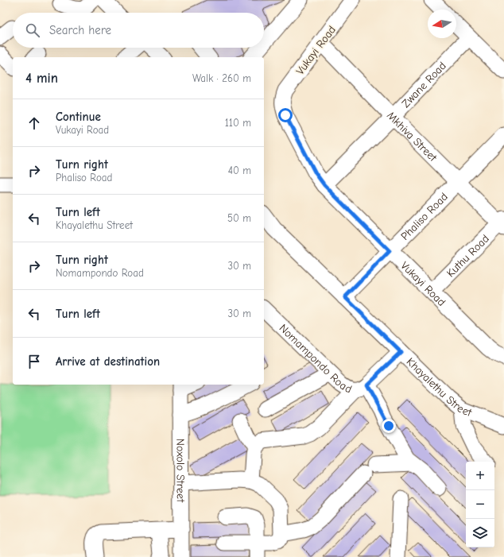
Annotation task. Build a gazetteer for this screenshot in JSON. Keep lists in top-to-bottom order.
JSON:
{
  "streets": {
    "street": [
      "Vukayi Road",
      "Zwane Road",
      "Mkhiva Street",
      "Phaliso Road",
      "Kuthu Road",
      "Nomampondo Road",
      "Khayalethu Street",
      "Noxolo Street"
    ]
  },
  "crossings": [
    ["Vukayi Road", "Zwane Road"],
    ["Vukayi Road", "Mkhiva Street"],
    ["Vukayi Road", "Phaliso Road"],
    ["Vukayi Road", "Kuthu Road"],
    ["Zwane Road", "Mkhiva Street"],
    ["Mkhiva Street", "Phaliso Road"],
    ["Mkhiva Street", "Kuthu Road"],
    ["Phaliso Road", "Khayalethu Street"],
    ["Nomampondo Road", "Khayalethu Street"]
  ],
  "north": "left",
  "page": {
    "search": "Search here",
    "heading": ["4 min", "Walk · 260 m"],
    "list": [
      ["Continue", "Vukayi Road", "110 m"],
      ["Turn right", "Phaliso Road", "40 m"],
      ["Turn left", "Khayalethu Street", "50 m"],
      ["Turn right", "Nomampondo Road", "30 m"],
      ["Turn left", "30 m"],
      "Arrive at destination"
    ],
    "map_buttons": ["+", "−"]
  }
}
